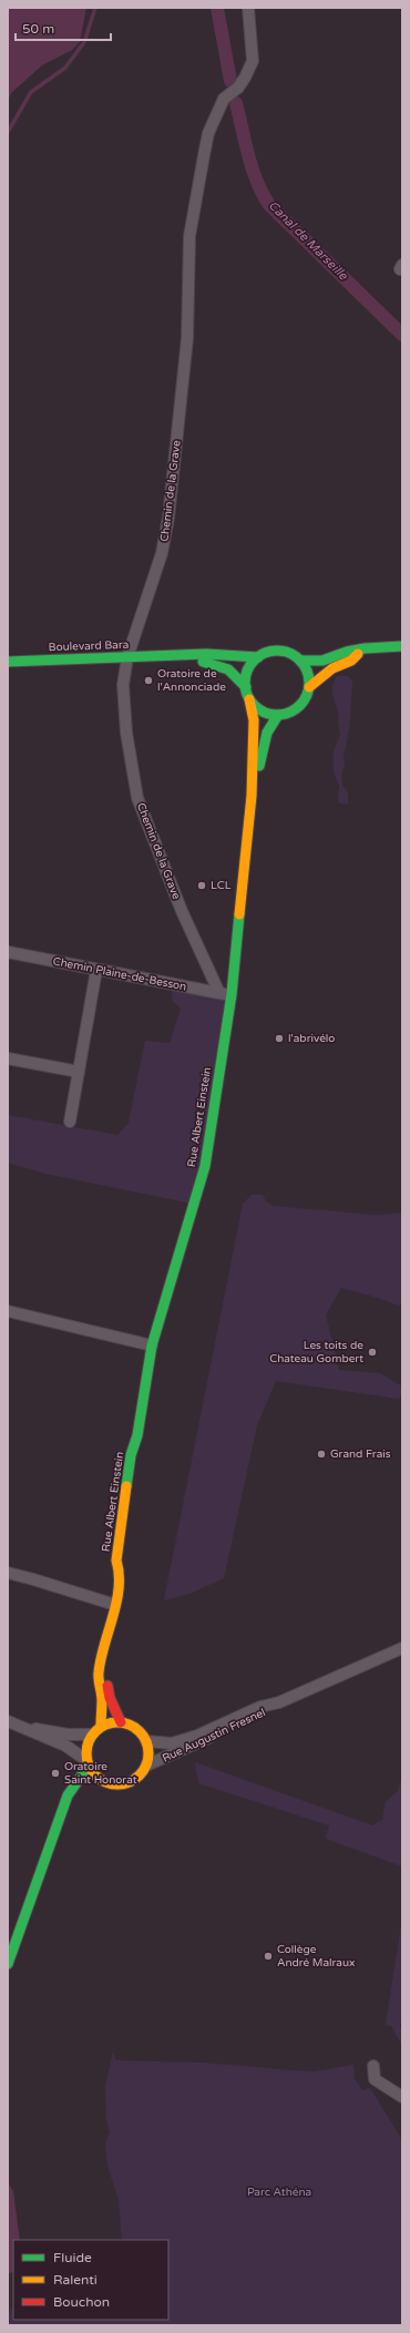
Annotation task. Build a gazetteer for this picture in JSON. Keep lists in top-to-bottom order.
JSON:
{
  "streets": {
    "street": [
      "Chemin de la Grave",
      "Boulevard Bara",
      "Chemin Plaine-de-Besson",
      "Rue Albert Einstein",
      "Rue Augustin Fresnel"
    ]
  },
  "crossings": [
    ["Chemin de la Grave", "Boulevard Bara"],
    ["Chemin de la Grave", "Chemin Plaine-de-Besson"],
    ["Boulevard Bara", "Rue Albert Einstein"],
    ["Chemin Plaine-de-Besson", "Rue Albert Einstein"],
    ["Rue Albert Einstein", "Rue Augustin Fresnel"]
  ],
  "water": ["Canal de Marseille"],
  "parks": ["Parc Athéna"],
  "places": [
    "Oratoire de l'Annonciade",
    "LCL",
    "l'abrivélo",
    "Les toits de Chateau Gombert",
    "Grand Frais",
    "Oratoire Saint Honorat",
    "Collège André Malraux"
  ],
  "legend": ["Fluide", "Ralenti", "Bouchon"],
  "scale_bar": "50 m"
}
